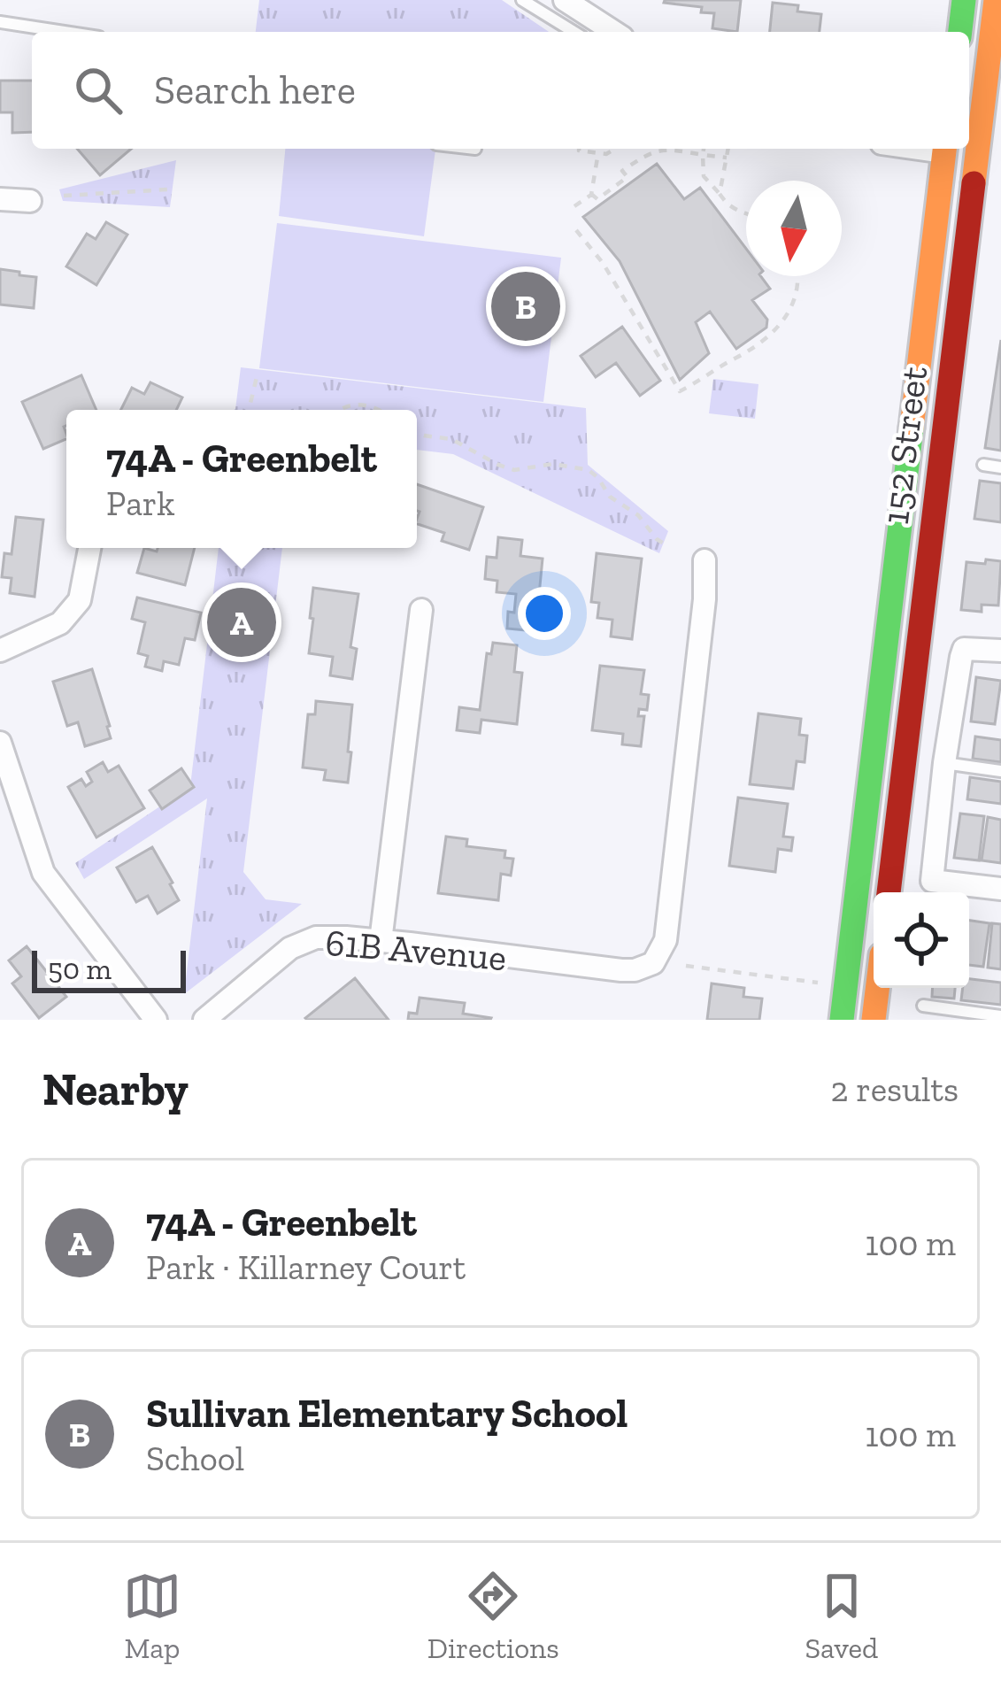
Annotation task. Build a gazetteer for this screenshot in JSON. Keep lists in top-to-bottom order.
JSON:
{
  "streets": {
    "main road": ["152 Street"],
    "street": ["61B Avenue"]
  },
  "scale_bar": "50 m",
  "north": "bottom",
  "page": {
    "search": "Search here",
    "pins": ["B", "A"],
    "popup": ["74A - Greenbelt", "Park"],
    "scale": "50 m",
    "heading": ["Nearby", "2 results"],
    "list": [
      {
        "mark": "A",
        "name": "74A - Greenbelt",
        "note": "Park · Killarney Court",
        "value": "100 m"
      },
      {
        "mark": "B",
        "name": "Sullivan Elementary School",
        "note": "School",
        "value": "100 m"
      }
    ],
    "nav": ["Map", "Directions", "Saved"]
  }
}
